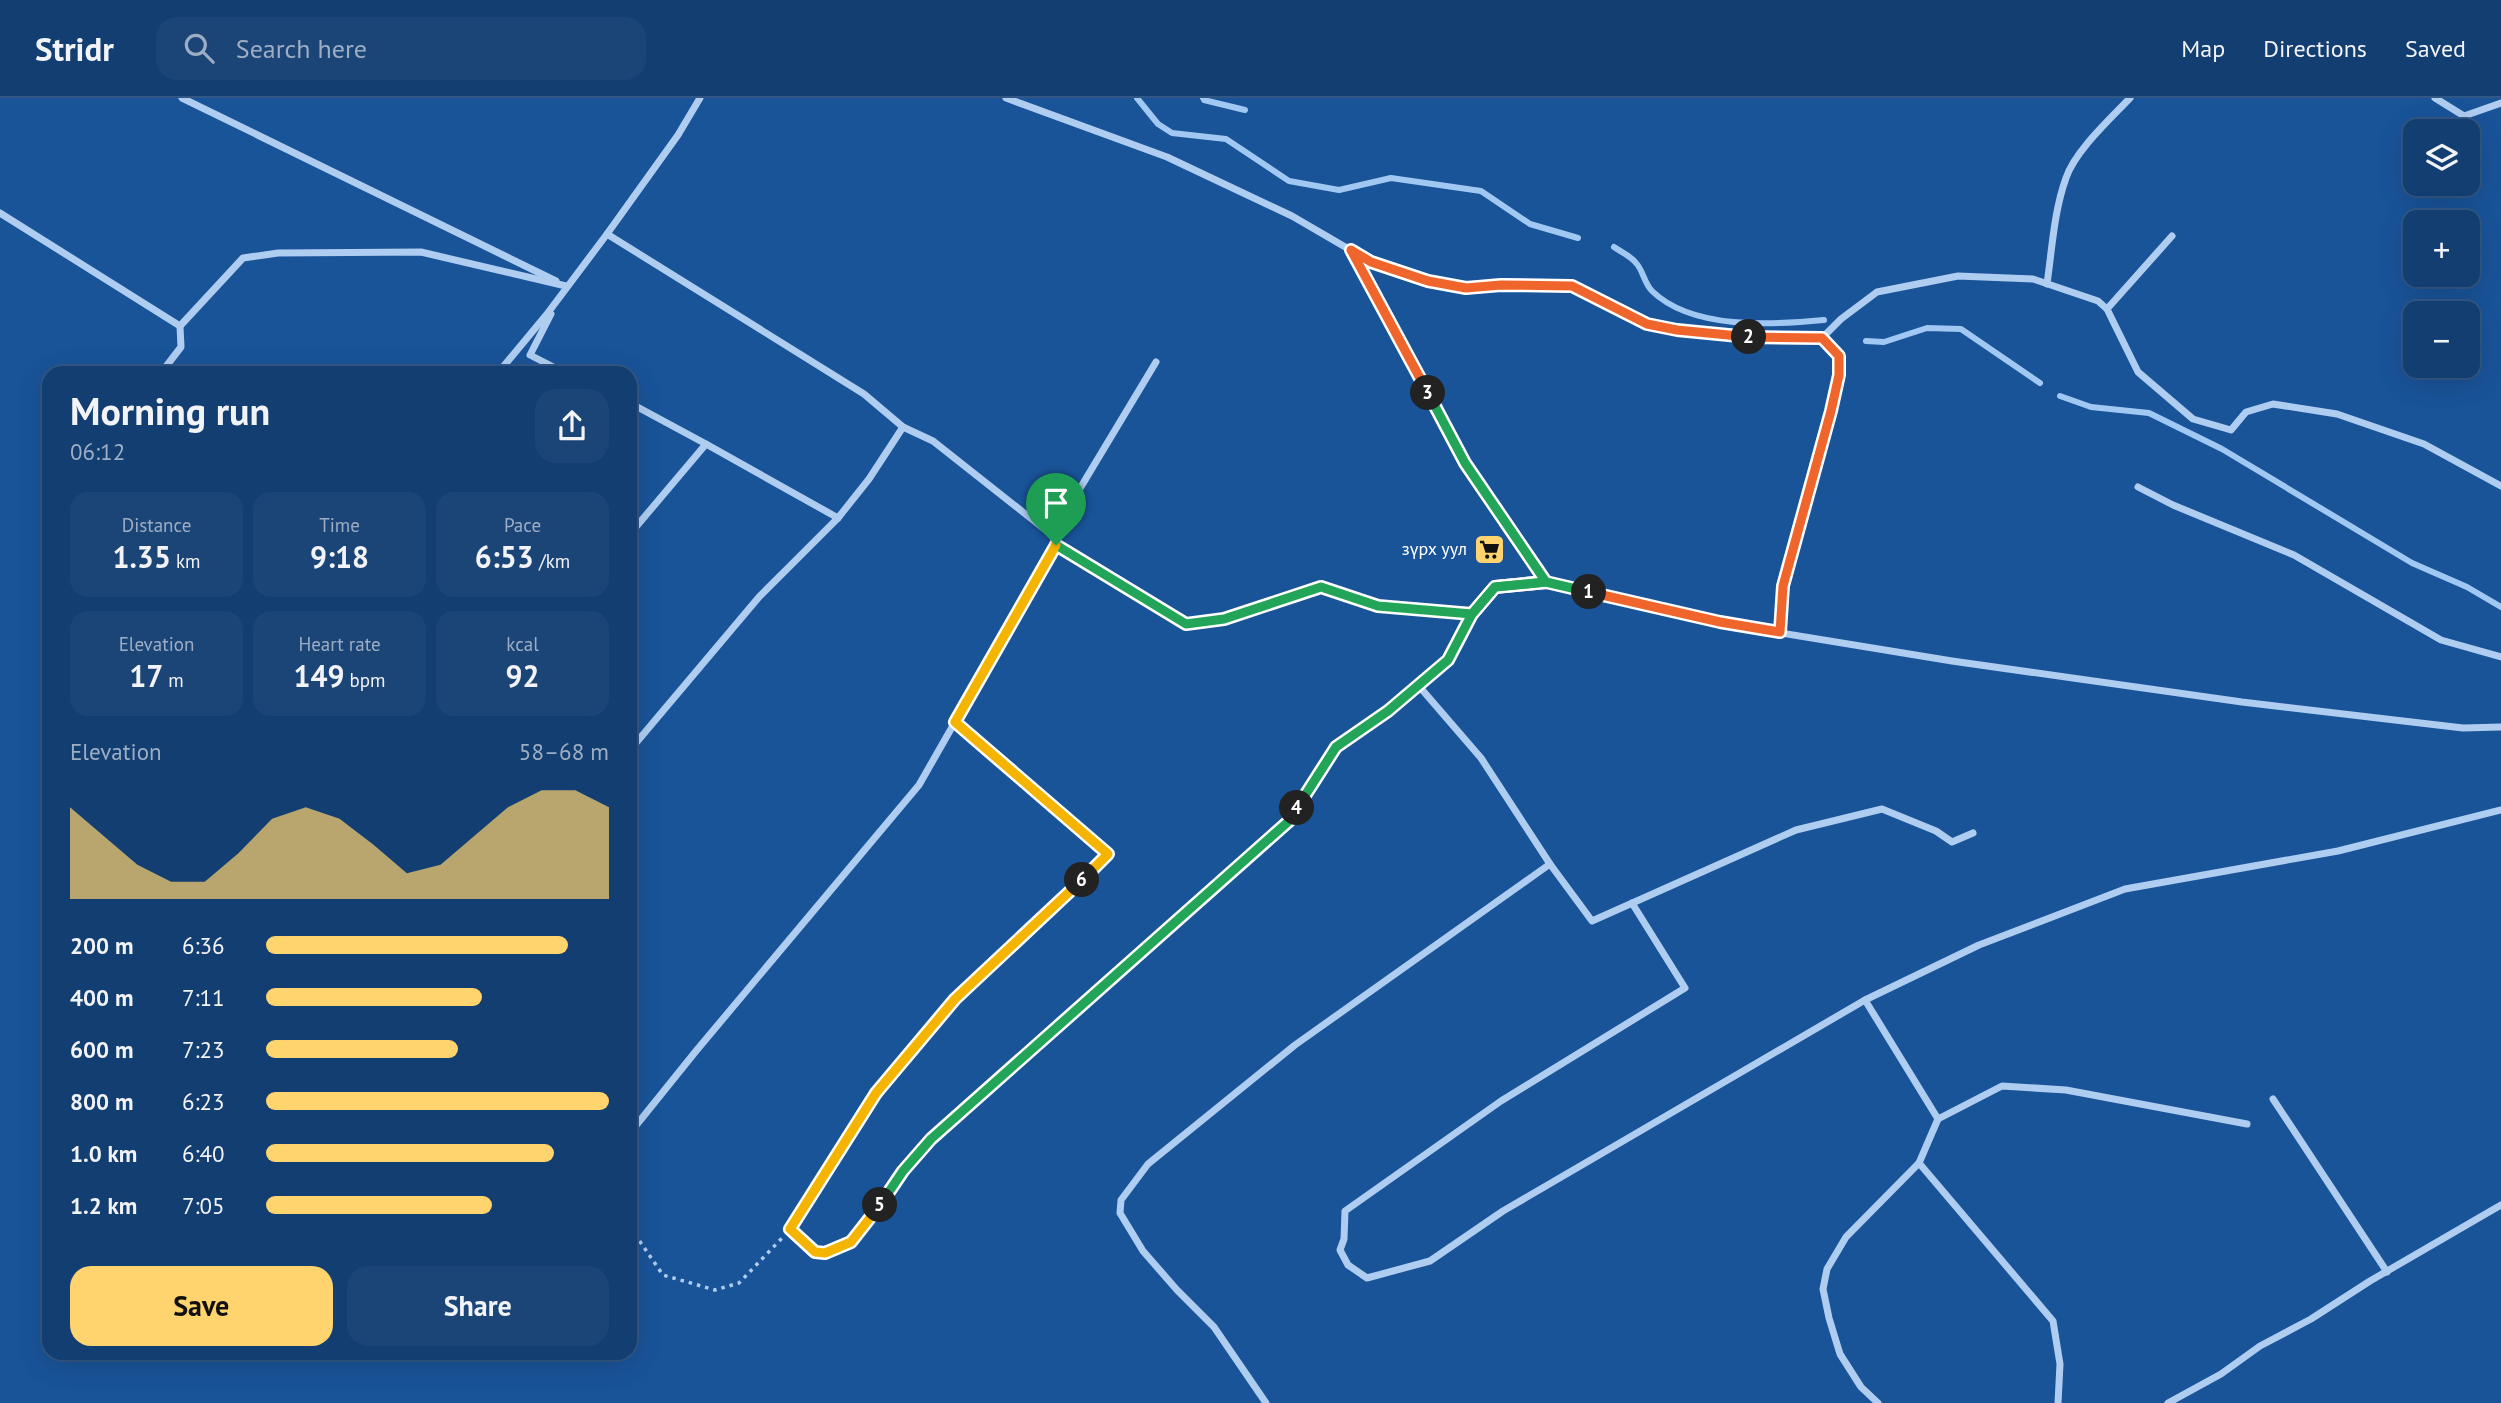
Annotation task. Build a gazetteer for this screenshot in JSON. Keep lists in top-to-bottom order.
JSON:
{
  "places": {
    "supermarket": ["зүрх уул"]
  },
  "page": {
    "header": "Stridr",
    "search": "Search here",
    "nav": ["Map", "Directions", "Saved"],
    "map_buttons": ["+", "−"],
    "pins": [
      "2",
      "3",
      "1",
      "4",
      "6",
      "5"
    ],
    "heading": ["Morning run", "06:12"],
    "stats": [
      ["Distance", "1.35 km"],
      ["Time", "9:18"],
      ["Pace", "6:53 /km"],
      ["Elevation", "17 m"],
      ["Heart rate", "149 bpm"],
      ["kcal", "92"]
    ],
    "chart": ["Elevation", "58–68 m"],
    "list": [
      {
        "name": "200 m",
        "note": "6:36"
      },
      {
        "name": "400 m",
        "note": "7:11"
      },
      {
        "name": "600 m",
        "note": "7:23"
      },
      {
        "name": "800 m",
        "note": "6:23"
      },
      {
        "name": "1.0 km",
        "note": "6:40"
      },
      {
        "name": "1.2 km",
        "note": "7:05"
      }
    ],
    "buttons": ["Save", "Share"]
  }
}
